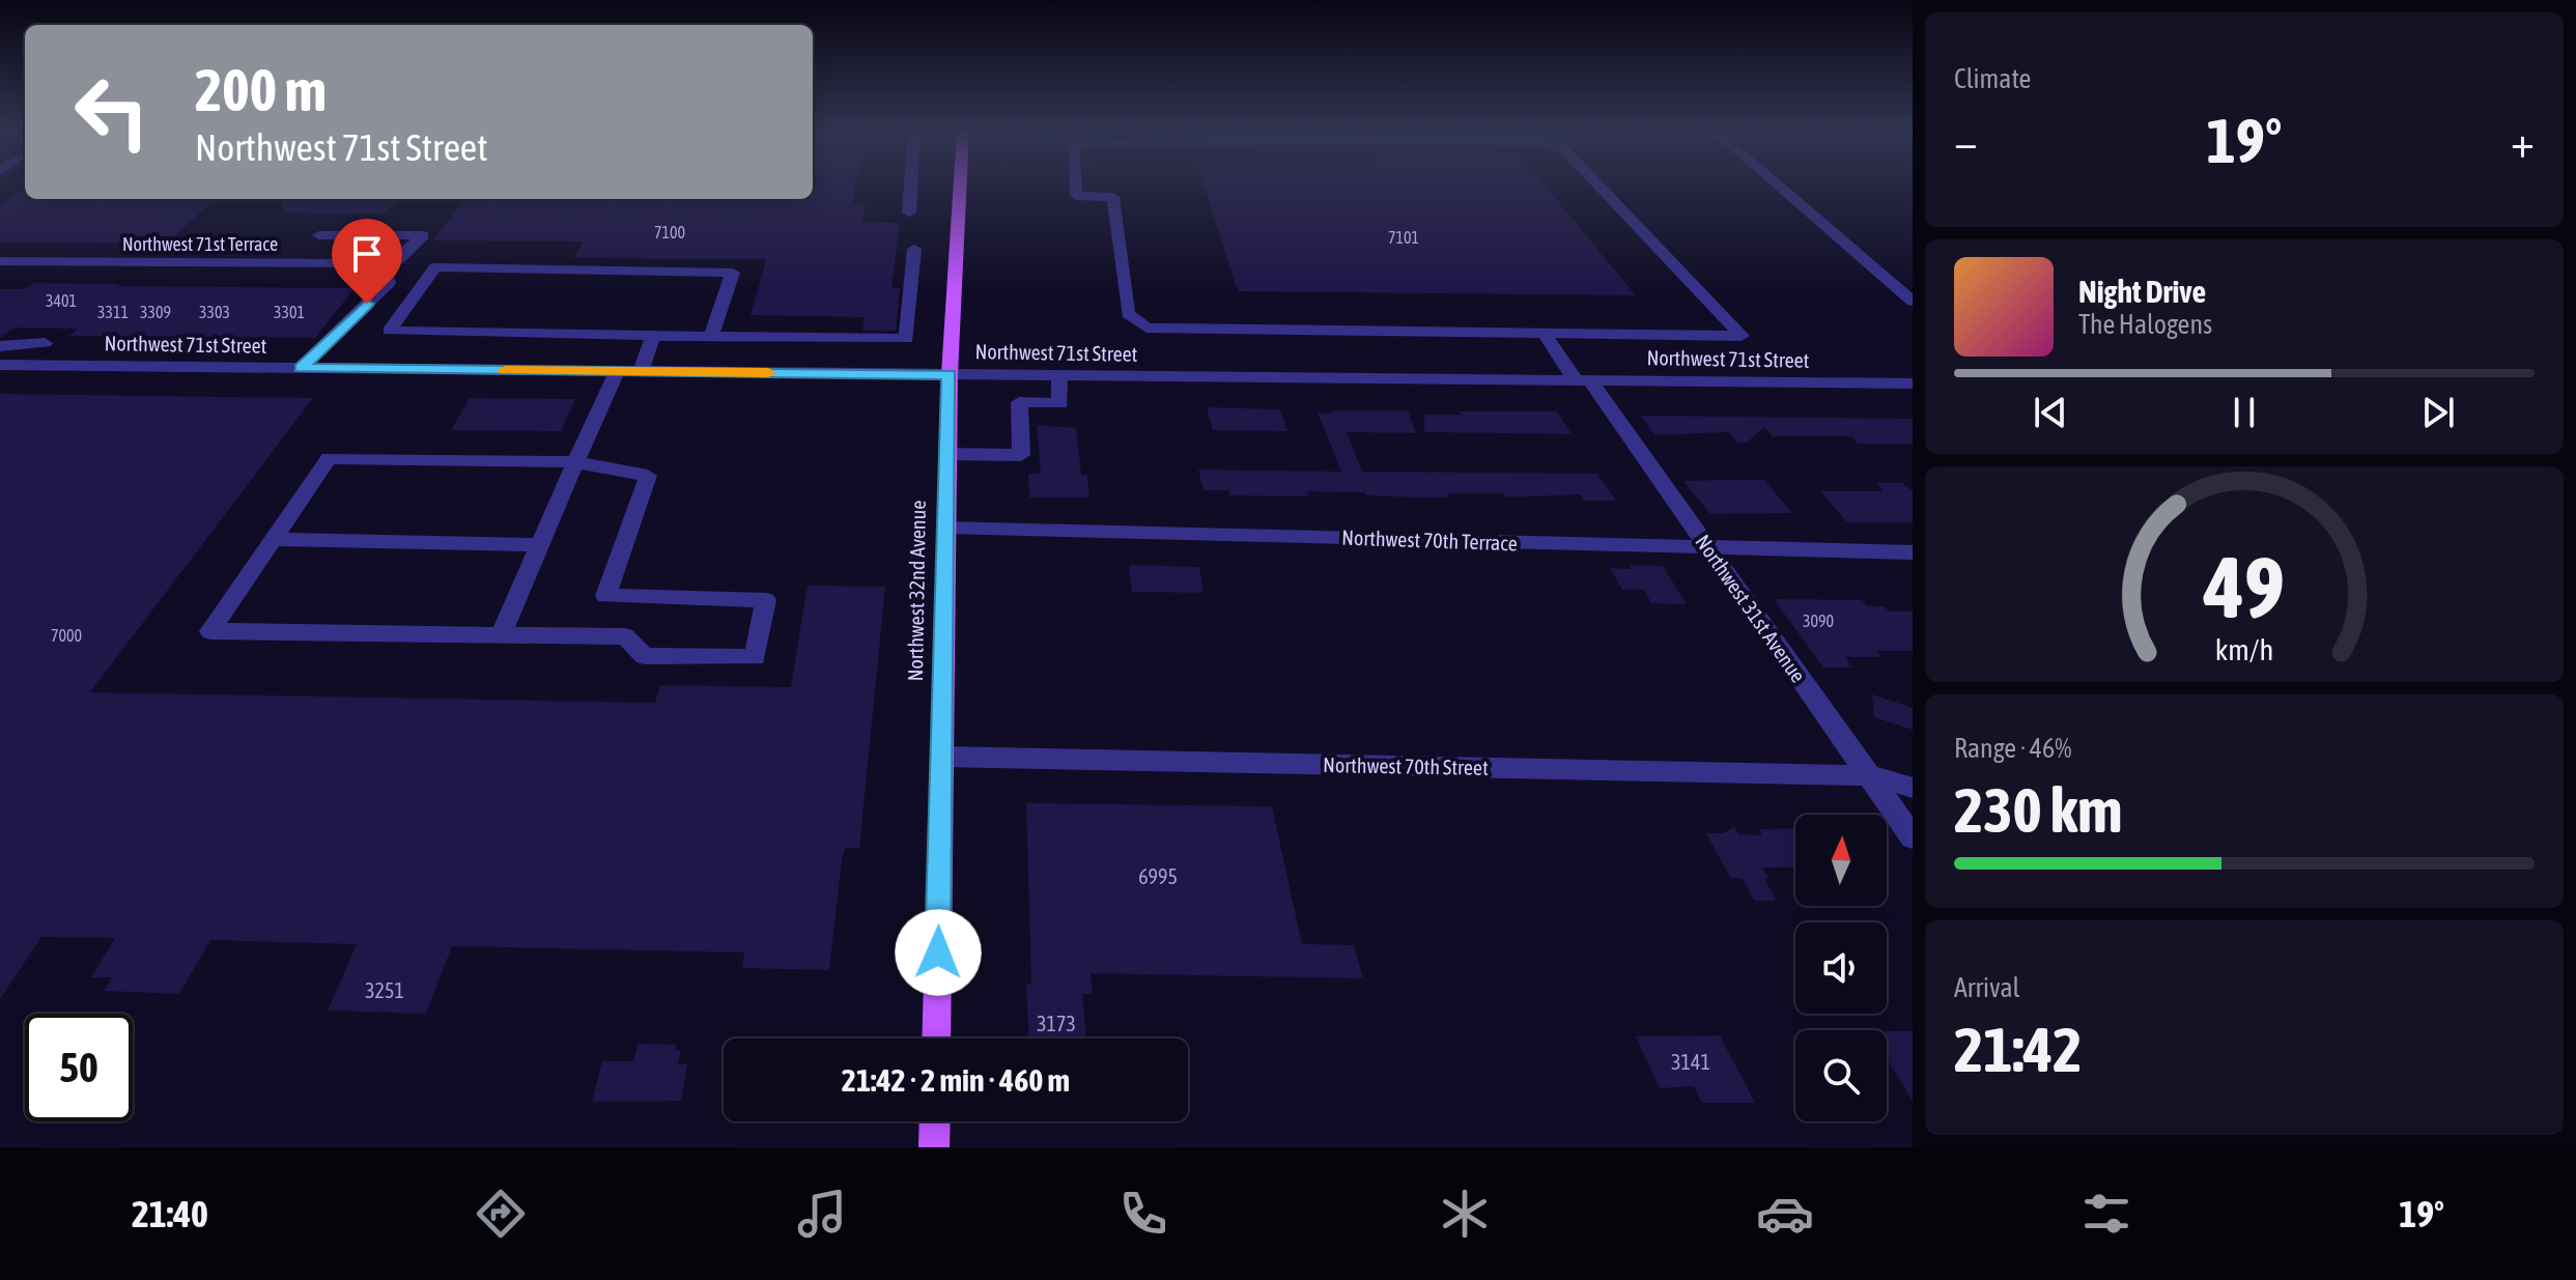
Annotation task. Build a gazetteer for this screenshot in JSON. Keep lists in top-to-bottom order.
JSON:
{
  "streets": {
    "main road": ["Northwest 32nd Avenue"],
    "street": [
      "Northwest 71st Terrace",
      "Northwest 71st Street",
      "Northwest 70th Terrace",
      "Northwest 31st Avenue",
      "Northwest 70th Street"
    ]
  },
  "crossings": [
    ["Northwest 71st Street", "Northwest 32nd Avenue"],
    ["Northwest 71st Street", "Northwest 31st Avenue"],
    ["Northwest 70th Terrace", "Northwest 32nd Avenue"],
    ["Northwest 70th Terrace", "Northwest 31st Avenue"],
    ["Northwest 32nd Avenue", "Northwest 70th Street"],
    ["Northwest 31st Avenue", "Northwest 70th Street"]
  ],
  "house_numbers": [
    "7100",
    "7101",
    "3401",
    "3311",
    "3309",
    "3303",
    "3301",
    "3090",
    "7000",
    "6995",
    "3251",
    "3173",
    "3141"
  ],
  "north": "top",
  "page": {
    "tile": [
      "Climate",
      ["Range · 46%", "230 km"],
      ["Arrival", "21:42"]
    ],
    "turn": ["200 m", "Northwest 71st Street"],
    "heat": ["−", "19°", "+"],
    "song": ["Night Drive", "The Halogens"],
    "limit": "50",
    "trip": "21:42 · 2 min · 460 m",
    "tabs": ["21:40", "19°"],
    "gauge": ["49", "km/h"]
  }
}
